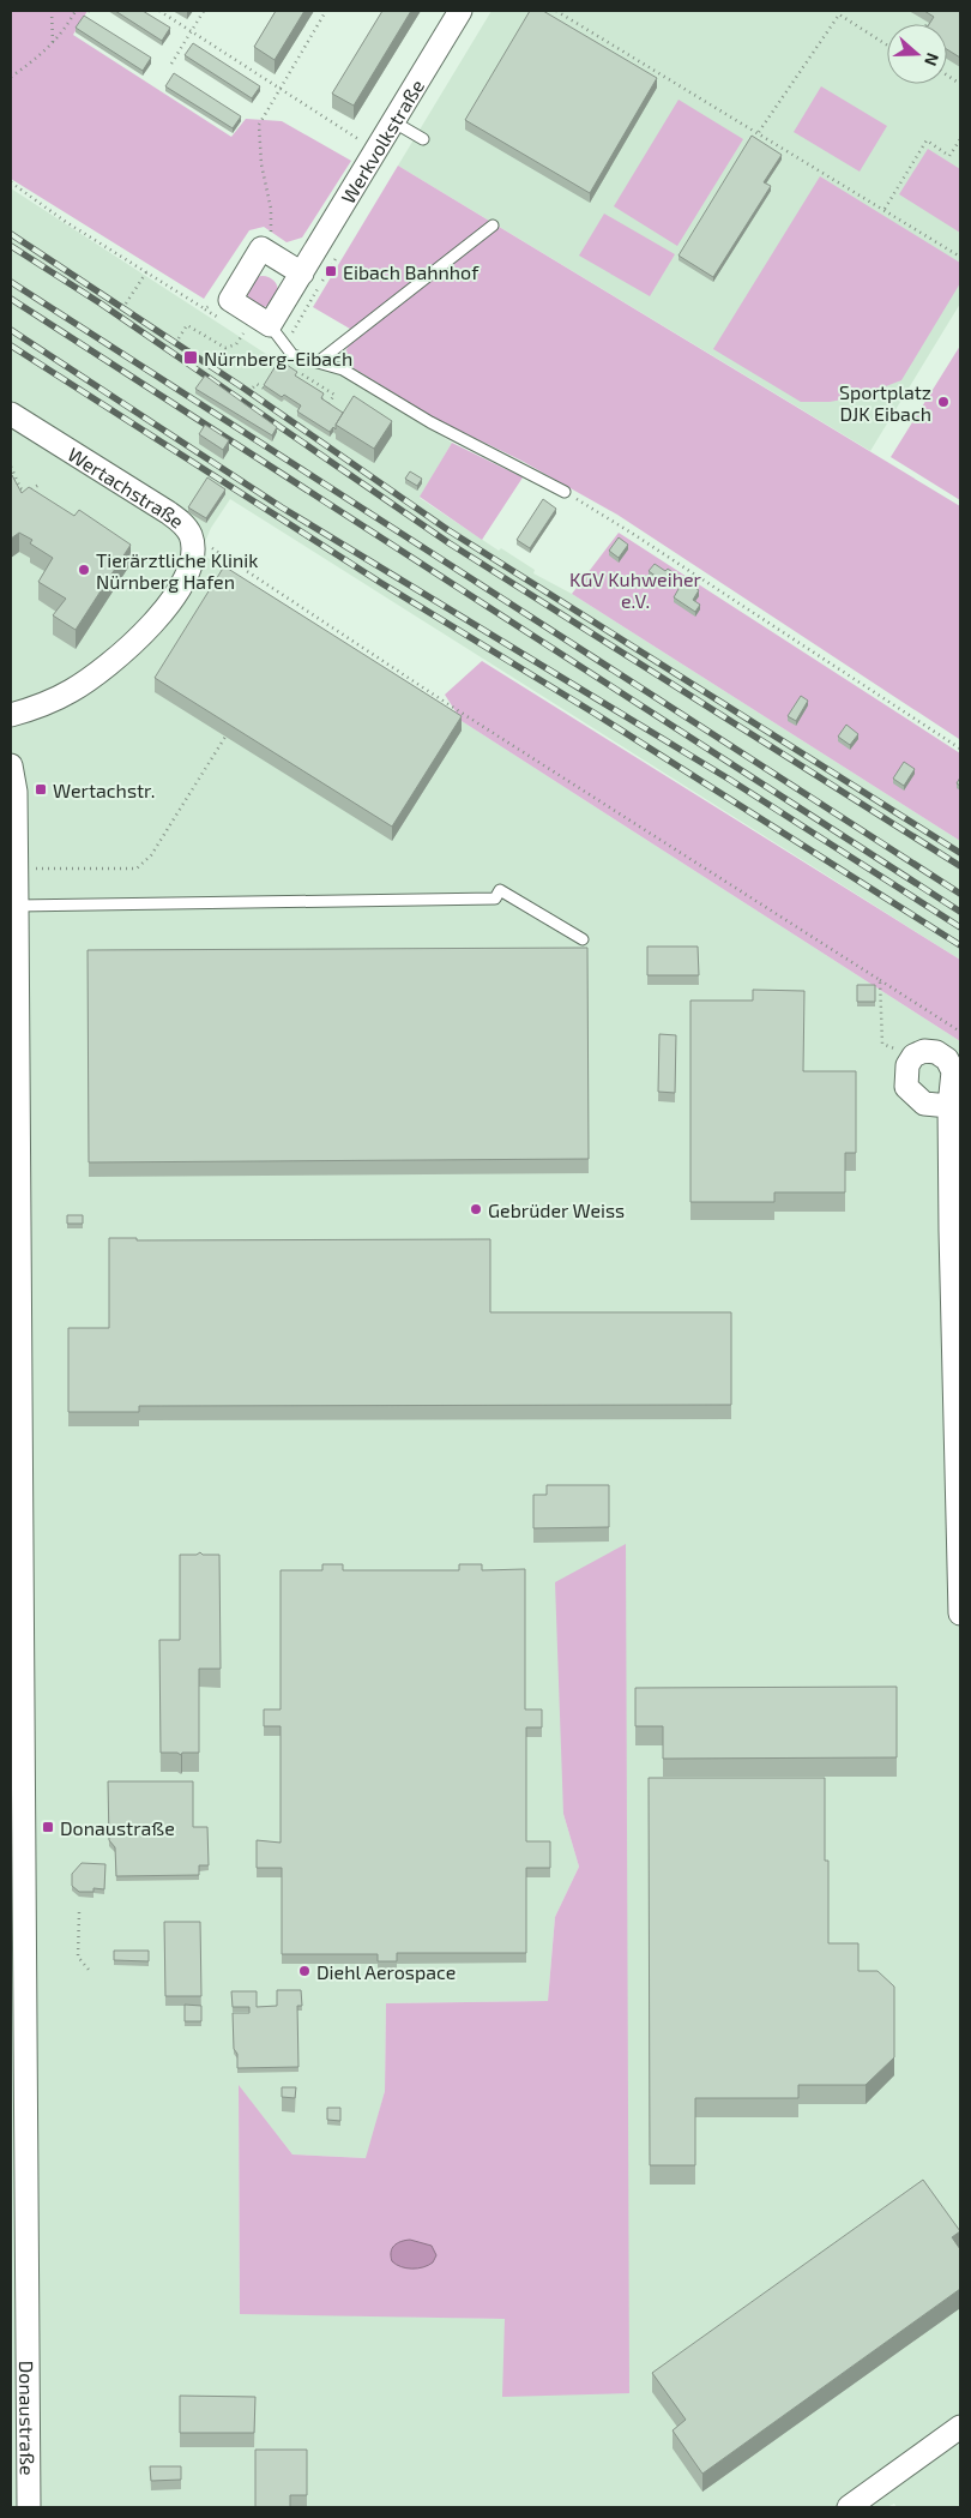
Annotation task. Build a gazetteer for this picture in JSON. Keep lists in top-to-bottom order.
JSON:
{
  "streets": {
    "street": ["Werkvolkstraße", "Wertachstraße", "Donaustraße"]
  },
  "parks": ["KGV Kuhweiher e.V."],
  "places": {
    "transit": [
      "Eibach Bahnhof",
      "Nürnberg-Eibach",
      "Wertachstr.",
      "Donaustraße"
    ],
    "other": [
      "Sportplatz DJK Eibach",
      "Tierärztliche Klinik Nürnberg Hafen",
      "Gebrüder Weiss",
      "Diehl Aerospace"
    ]
  },
  "north": "right"
}
